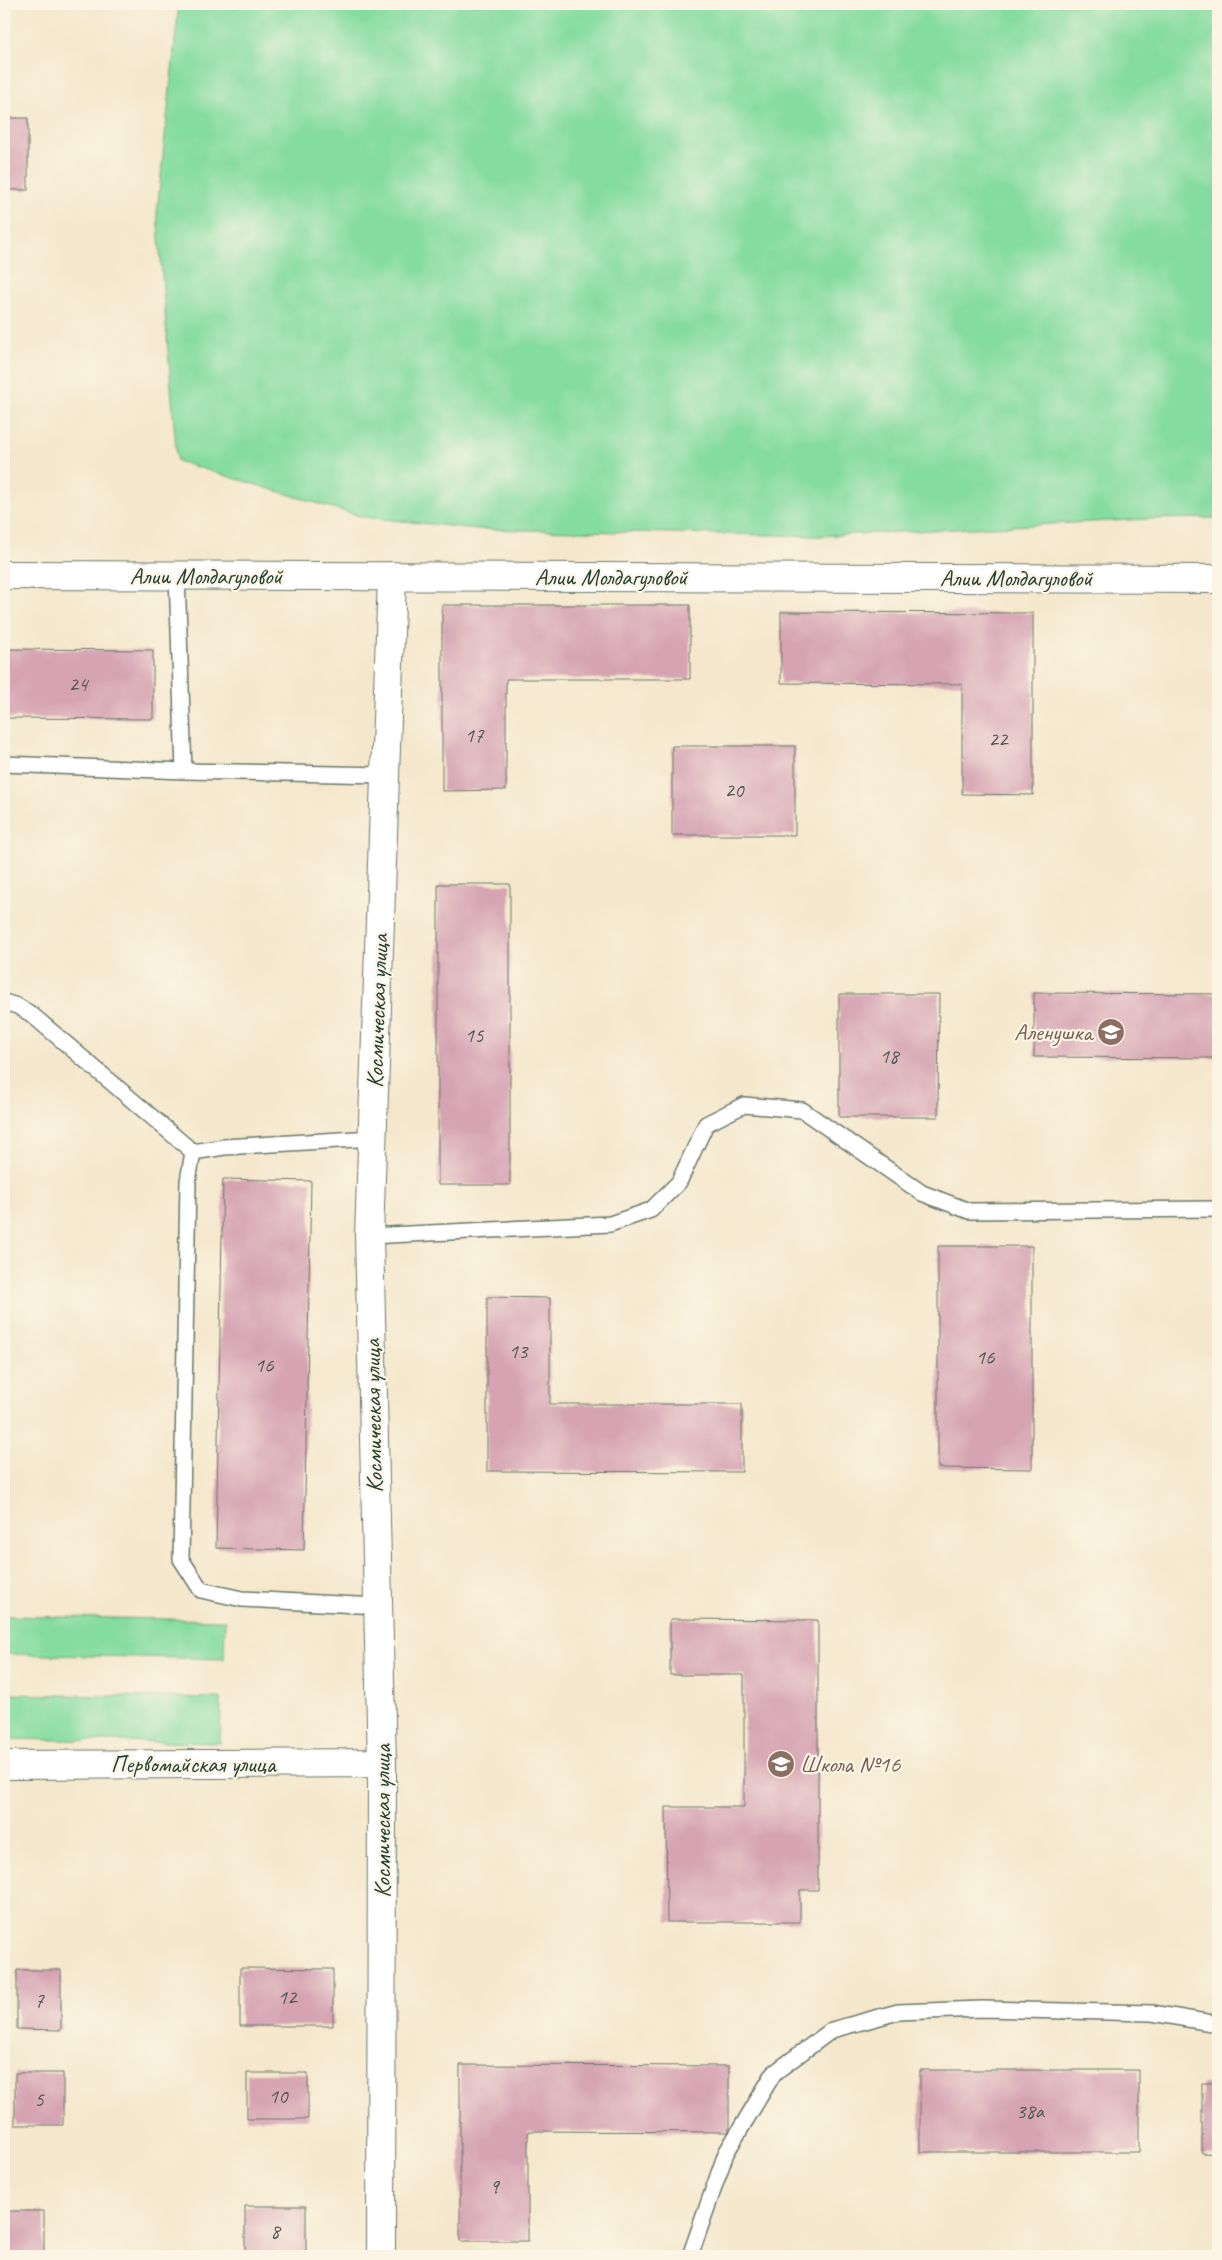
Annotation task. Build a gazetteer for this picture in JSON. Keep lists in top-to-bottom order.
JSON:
{
  "streets": {
    "street": ["Алии Молдагуловой", "Космическая улица", "Первомайская улица"]
  },
  "crossings": [
    ["Алии Молдагуловой", "Космическая улица"],
    ["Космическая улица", "Первомайская улица"]
  ],
  "places": {
    "school or university": ["Аленушка", "Школа №16"]
  },
  "house_numbers": [
    "24",
    "17",
    "22",
    "20",
    "15",
    "18",
    "13",
    "16",
    "16",
    "12",
    "7",
    "10",
    "5",
    "38а",
    "9",
    "8"
  ]
}
